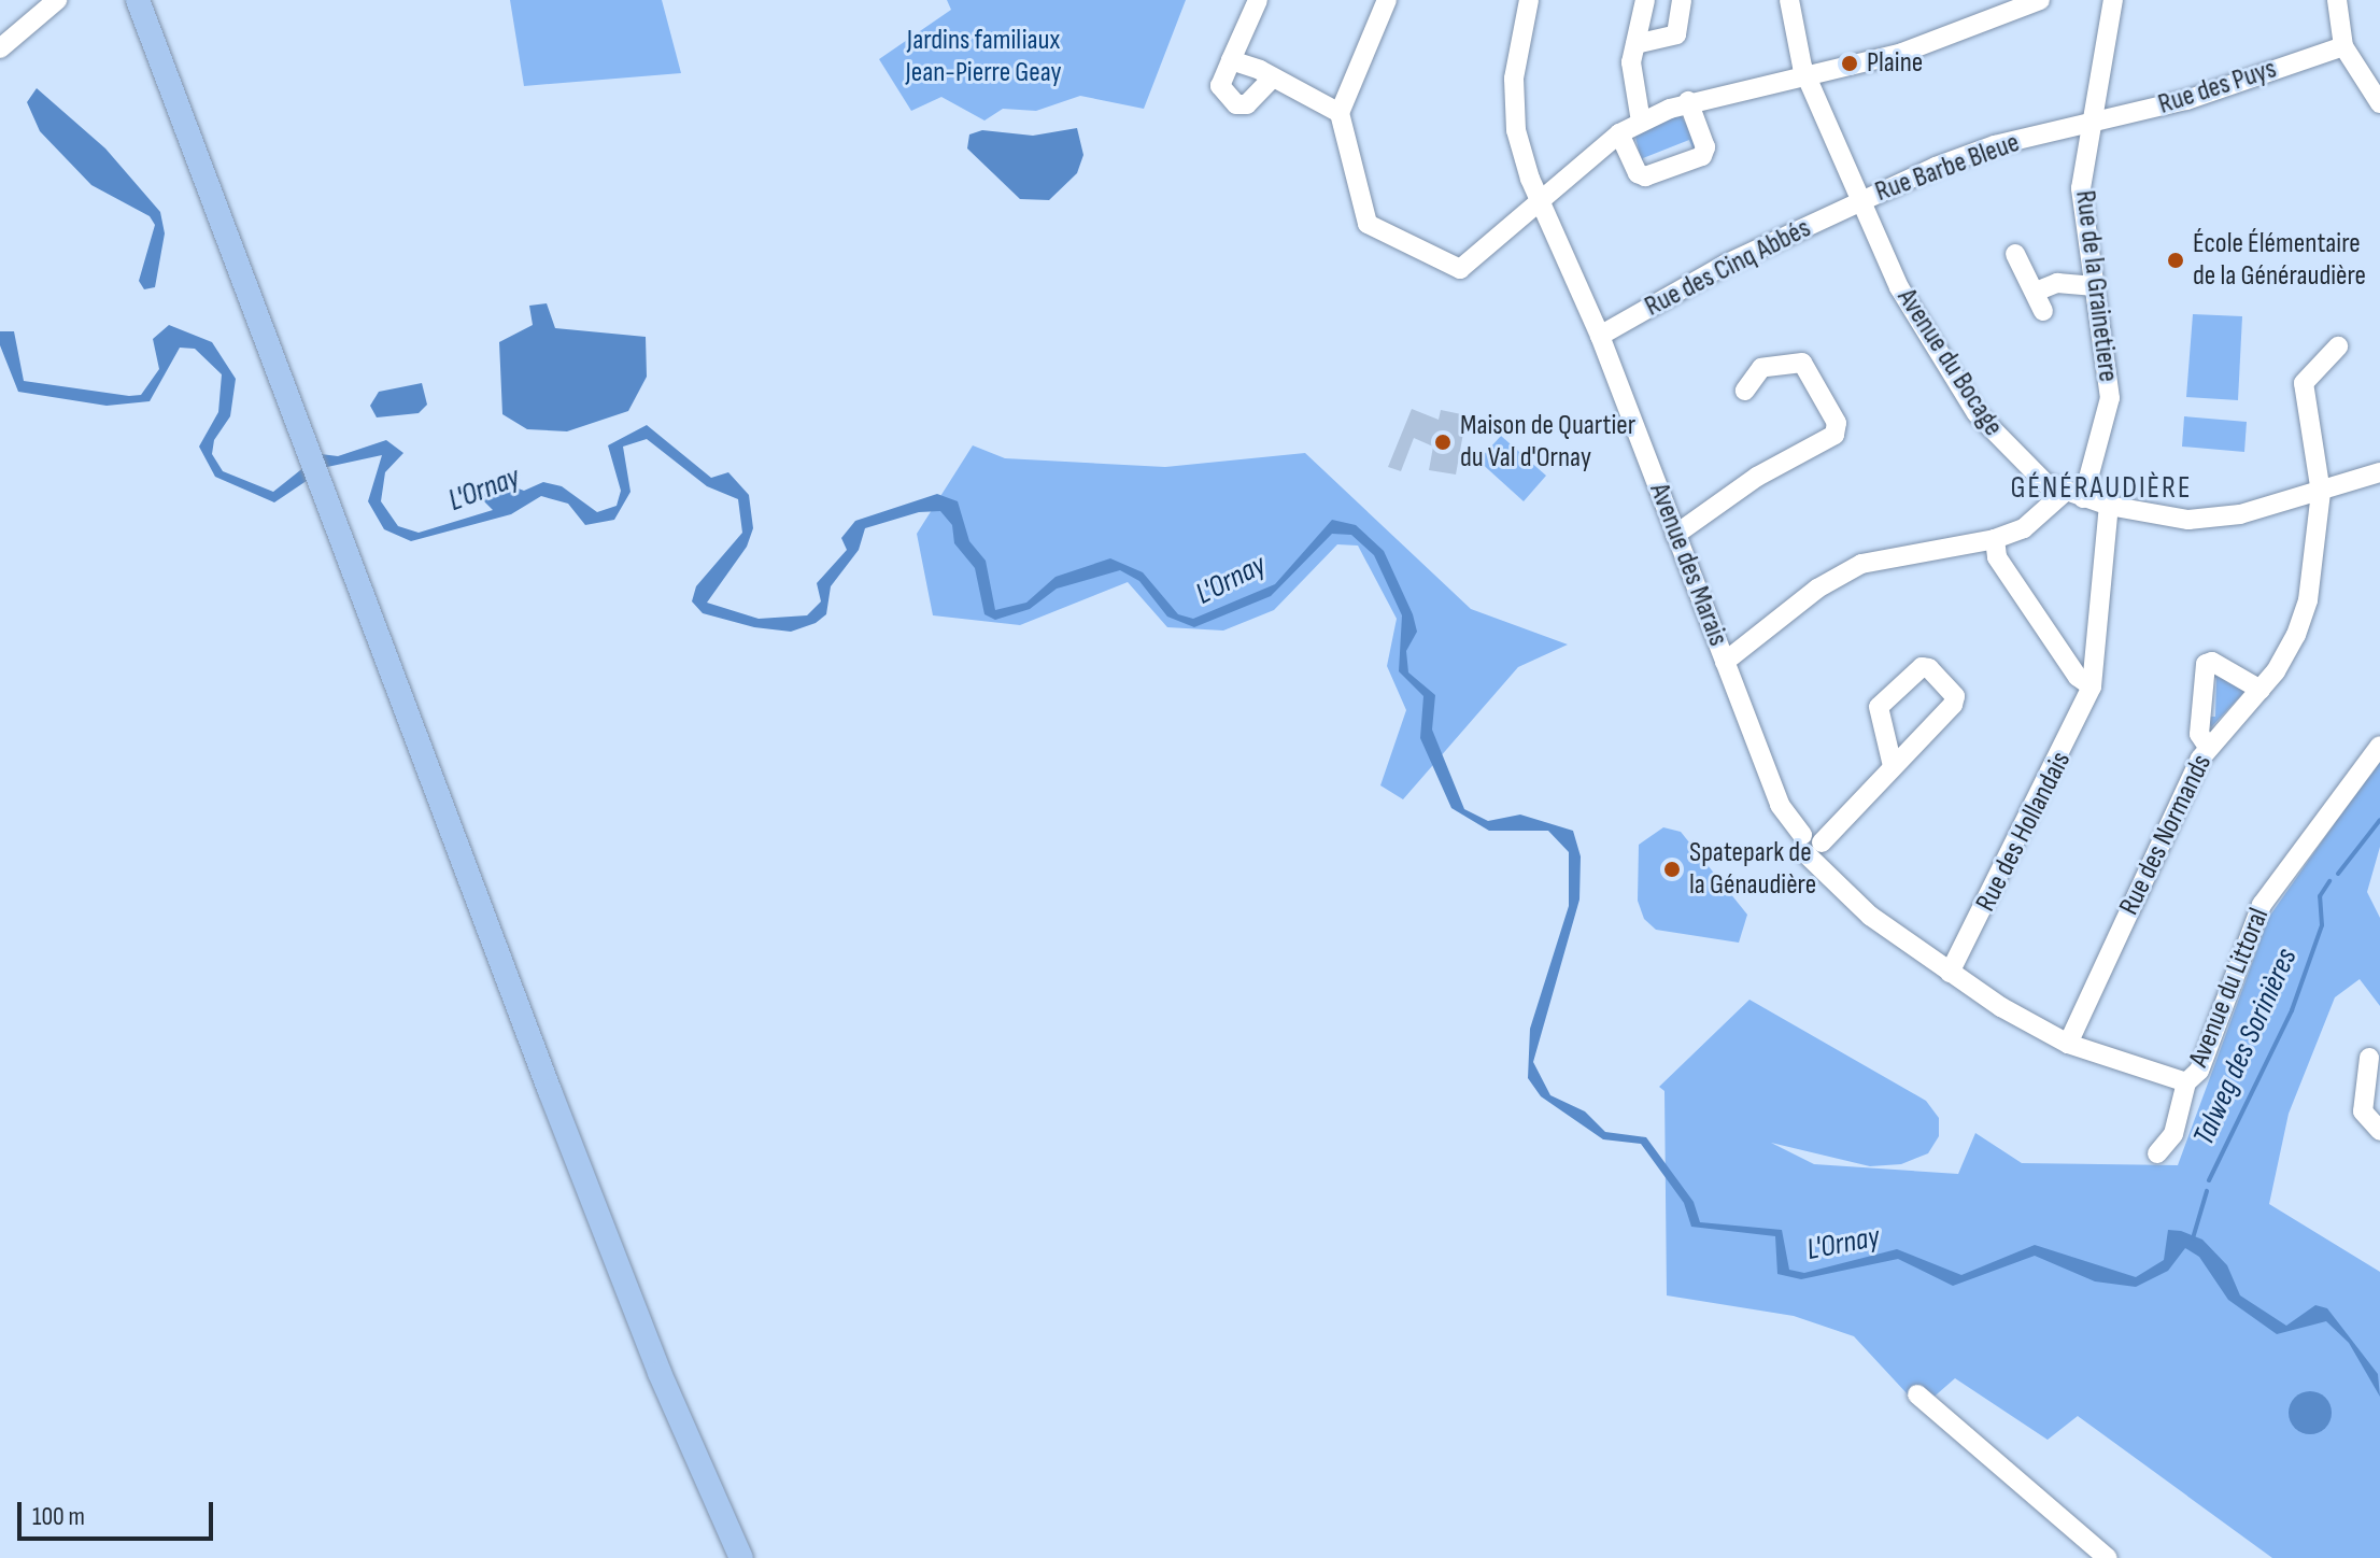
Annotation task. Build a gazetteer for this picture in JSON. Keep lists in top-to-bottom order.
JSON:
{
  "streets": {
    "street": [
      "Rue des Puys",
      "Rue Barbe Bleue",
      "Rue des Cinq Abbés",
      "Rue de la Grainetiere",
      "Avenue du Bocage",
      "Avenue des Marais",
      "Rue des Hollandais",
      "Rue des Normands",
      "Avenue du Littoral"
    ]
  },
  "crossings": [
    ["Rue des Puys", "Rue Barbe Bleue"],
    ["Rue des Puys", "Rue de la Grainetiere"],
    ["Rue Barbe Bleue", "Rue des Cinq Abbés"],
    ["Rue Barbe Bleue", "Rue de la Grainetiere"],
    ["Rue Barbe Bleue", "Avenue du Bocage"],
    ["Rue des Cinq Abbés", "Avenue du Bocage"],
    ["Rue des Cinq Abbés", "Avenue des Marais"],
    ["Rue de la Grainetiere", "Avenue du Bocage"],
    ["Avenue du Bocage", "Rue des Normands"],
    ["Avenue des Marais", "Rue des Hollandais"],
    ["Avenue des Marais", "Rue des Normands"],
    ["Avenue des Marais", "Avenue du Littoral"]
  ],
  "districts": ["GÉNÉRAUDIÈRE"],
  "water": ["L'Ornay", "Talweg des Sorinières"],
  "parks": ["Jardins familiaux Jean-Pierre Geay"],
  "places": [
    "Plaine",
    "École Élémentaire de la Généraudière",
    "Maison de Quartier du Val d'Ornay",
    "Spatepark de la Génaudière"
  ],
  "scale_bar": "100 m"
}
